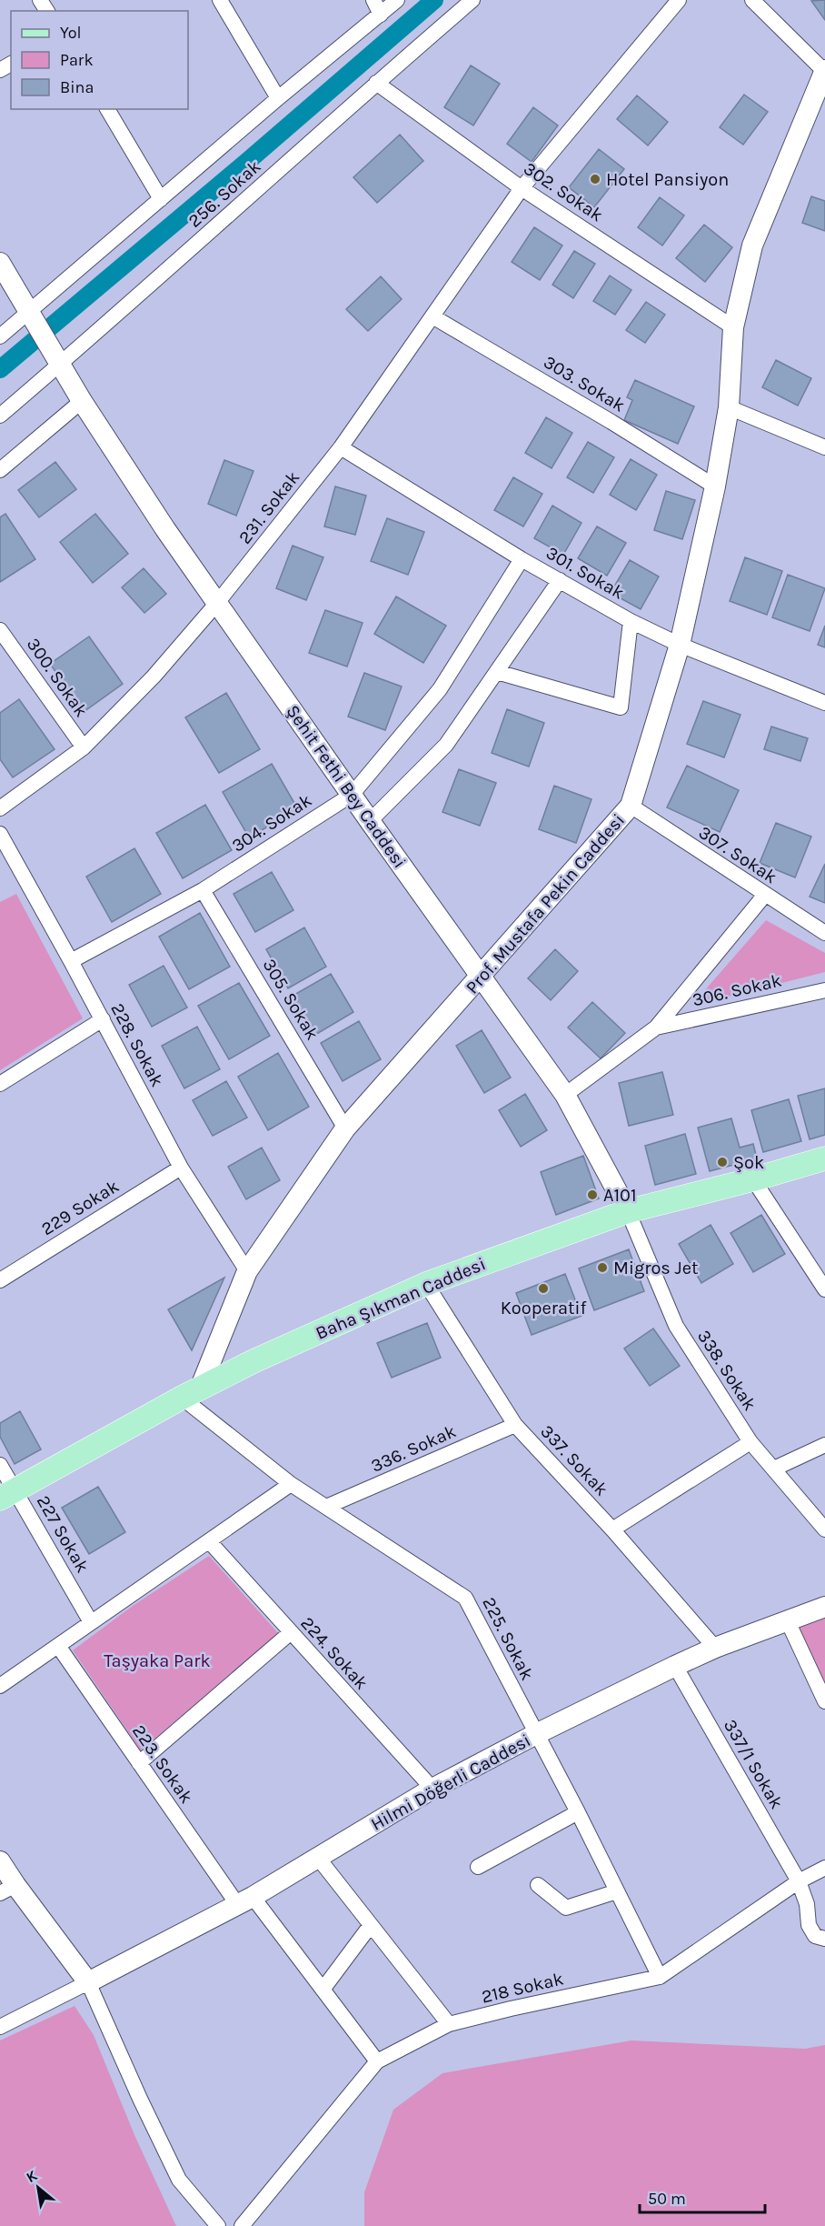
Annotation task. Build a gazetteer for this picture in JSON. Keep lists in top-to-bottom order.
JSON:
{
  "streets": {
    "main road": ["Baha Şıkman Caddesi"],
    "street": [
      "302. Sokak",
      "256. Sokak",
      "303. Sokak",
      "231. Sokak",
      "301. Sokak",
      "300. Sokak",
      "Şehit Fethi Bey Caddesi",
      "304. Sokak",
      "307. Sokak",
      "Prof. Mustafa Pekin Caddesi",
      "306. Sokak",
      "305. Sokak",
      "228. Sokak",
      "229 Sokak",
      "338. Sokak",
      "336. Sokak",
      "337. Sokak",
      "227 Sokak",
      "225. Sokak",
      "224. Sokak",
      "223. Sokak",
      "337/1 Sokak",
      "Hilmi Döğerli Caddesi",
      "218 Sokak"
    ]
  },
  "crossings": [
    ["302. Sokak", "256. Sokak"],
    ["302. Sokak", "231. Sokak"],
    ["302. Sokak", "Prof. Mustafa Pekin Caddesi"],
    ["256. Sokak", "Şehit Fethi Bey Caddesi"],
    ["303. Sokak", "231. Sokak"],
    ["303. Sokak", "Prof. Mustafa Pekin Caddesi"],
    ["231. Sokak", "301. Sokak"],
    ["231. Sokak", "300. Sokak"],
    ["231. Sokak", "Şehit Fethi Bey Caddesi"],
    ["301. Sokak", "304. Sokak"],
    ["301. Sokak", "Prof. Mustafa Pekin Caddesi"],
    ["Şehit Fethi Bey Caddesi", "304. Sokak"],
    ["Şehit Fethi Bey Caddesi", "Prof. Mustafa Pekin Caddesi"],
    ["Şehit Fethi Bey Caddesi", "Baha Şıkman Caddesi"],
    ["Şehit Fethi Bey Caddesi", "338. Sokak"],
    ["304. Sokak", "305. Sokak"],
    ["304. Sokak", "228. Sokak"],
    ["307. Sokak", "Prof. Mustafa Pekin Caddesi"],
    ["Prof. Mustafa Pekin Caddesi", "305. Sokak"],
    ["Prof. Mustafa Pekin Caddesi", "228. Sokak"],
    ["Prof. Mustafa Pekin Caddesi", "Baha Şıkman Caddesi"],
    ["Prof. Mustafa Pekin Caddesi", "225. Sokak"],
    ["228. Sokak", "229 Sokak"],
    ["Baha Şıkman Caddesi", "338. Sokak"],
    ["Baha Şıkman Caddesi", "337. Sokak"],
    ["Baha Şıkman Caddesi", "227 Sokak"],
    ["Baha Şıkman Caddesi", "225. Sokak"],
    ["336. Sokak", "337. Sokak"],
    ["336. Sokak", "225. Sokak"],
    ["337. Sokak", "Hilmi Döğerli Caddesi"],
    ["225. Sokak", "Hilmi Döğerli Caddesi"],
    ["225. Sokak", "218 Sokak"],
    ["224. Sokak", "Hilmi Döğerli Caddesi"],
    ["223. Sokak", "Hilmi Döğerli Caddesi"],
    ["223. Sokak", "218 Sokak"],
    ["337/1 Sokak", "Hilmi Döğerli Caddesi"],
    ["337/1 Sokak", "218 Sokak"]
  ],
  "parks": ["Taşyaka Park"],
  "places": [
    "Hotel Pansiyon",
    "Şok",
    "A101",
    "Migros Jet",
    "Kooperatif"
  ],
  "legend": ["Yol", "Park", "Bina"],
  "scale_bar": "50 m",
  "north": "top left"
}
